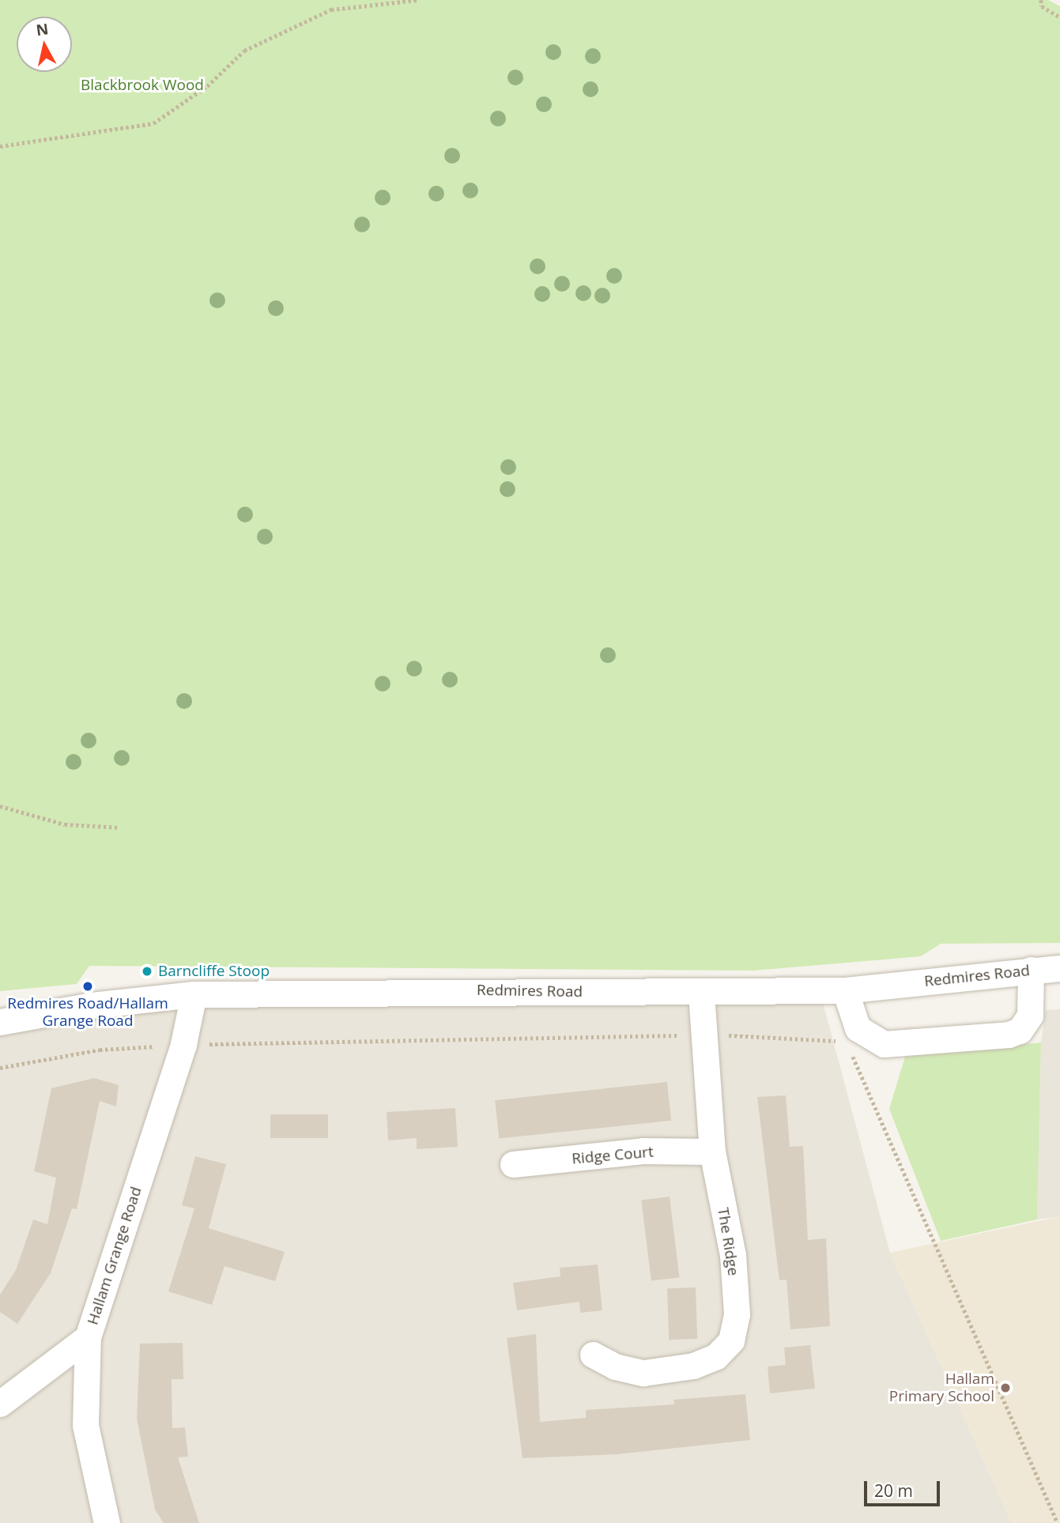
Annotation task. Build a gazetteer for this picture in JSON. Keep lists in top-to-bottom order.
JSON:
{
  "streets": {
    "street": [
      "Redmires Road",
      "Ridge Court",
      "The Ridge",
      "Hallam Grange Road"
    ]
  },
  "crossings": [
    ["Redmires Road", "The Ridge"],
    ["Redmires Road", "Hallam Grange Road"],
    ["Ridge Court", "The Ridge"]
  ],
  "parks": ["Blackbrook Wood"],
  "places": ["Barncliffe Stoop", "Redmires Road/Hallam Grange Road", "Hallam Primary School"],
  "scale_bar": "20 m",
  "north": "top"
}
